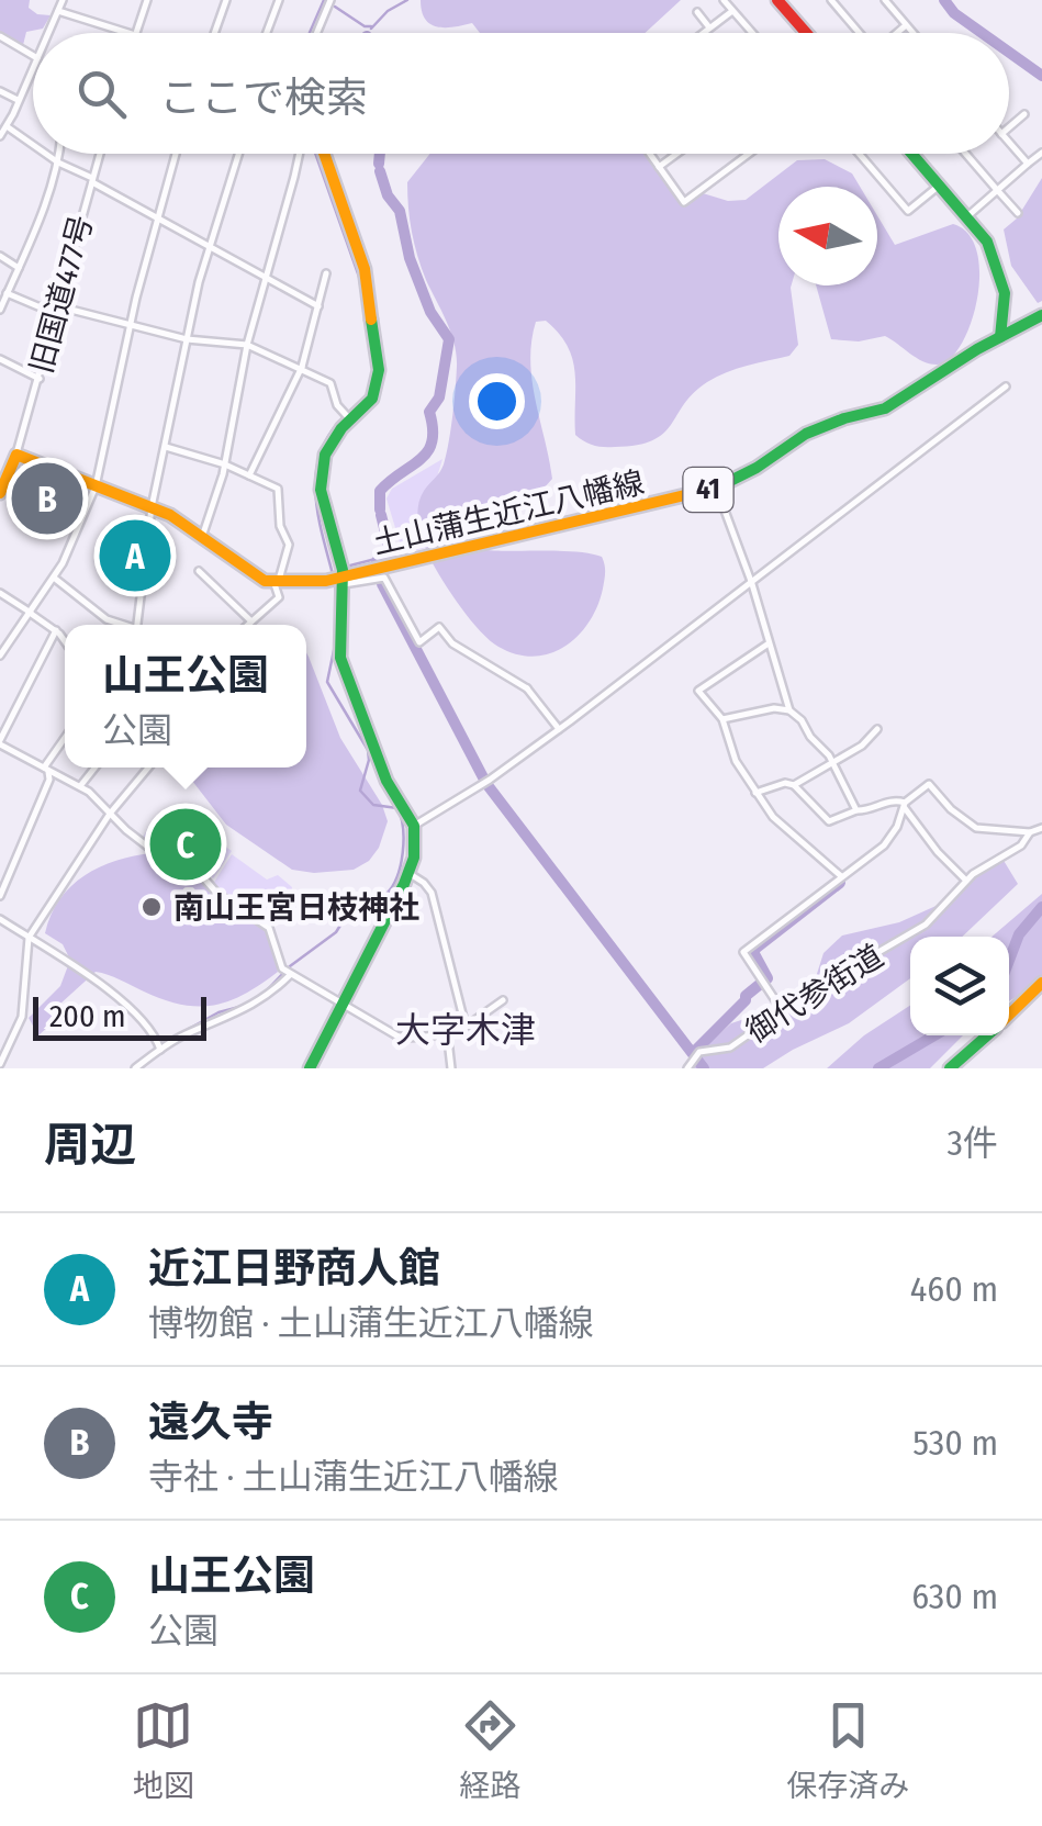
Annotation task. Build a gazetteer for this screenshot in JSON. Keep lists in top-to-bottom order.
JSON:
{
  "streets": {
    "street": [
      "旧国道477号",
      "41",
      "土山蒲生近江八幡線",
      "御代参街道"
    ]
  },
  "districts": ["大字木津"],
  "places": ["南山王宮日枝神社"],
  "scale_bar": "200 m",
  "north": "left",
  "page": {
    "search": "ここで検索",
    "pins": ["B", "A", "C"],
    "popup": ["山王公園", "公園"],
    "scale": "200 m",
    "heading": ["周辺", "3件"],
    "list": [
      {
        "mark": "A",
        "name": "近江日野商人館",
        "note": "博物館 · 土山蒲生近江八幡線",
        "value": "460 m"
      },
      {
        "mark": "B",
        "name": "遠久寺",
        "note": "寺社 · 土山蒲生近江八幡線",
        "value": "530 m"
      },
      {
        "mark": "C",
        "name": "山王公園",
        "note": "公園",
        "value": "630 m"
      }
    ],
    "nav": ["地図", "経路", "保存済み"]
  }
}
